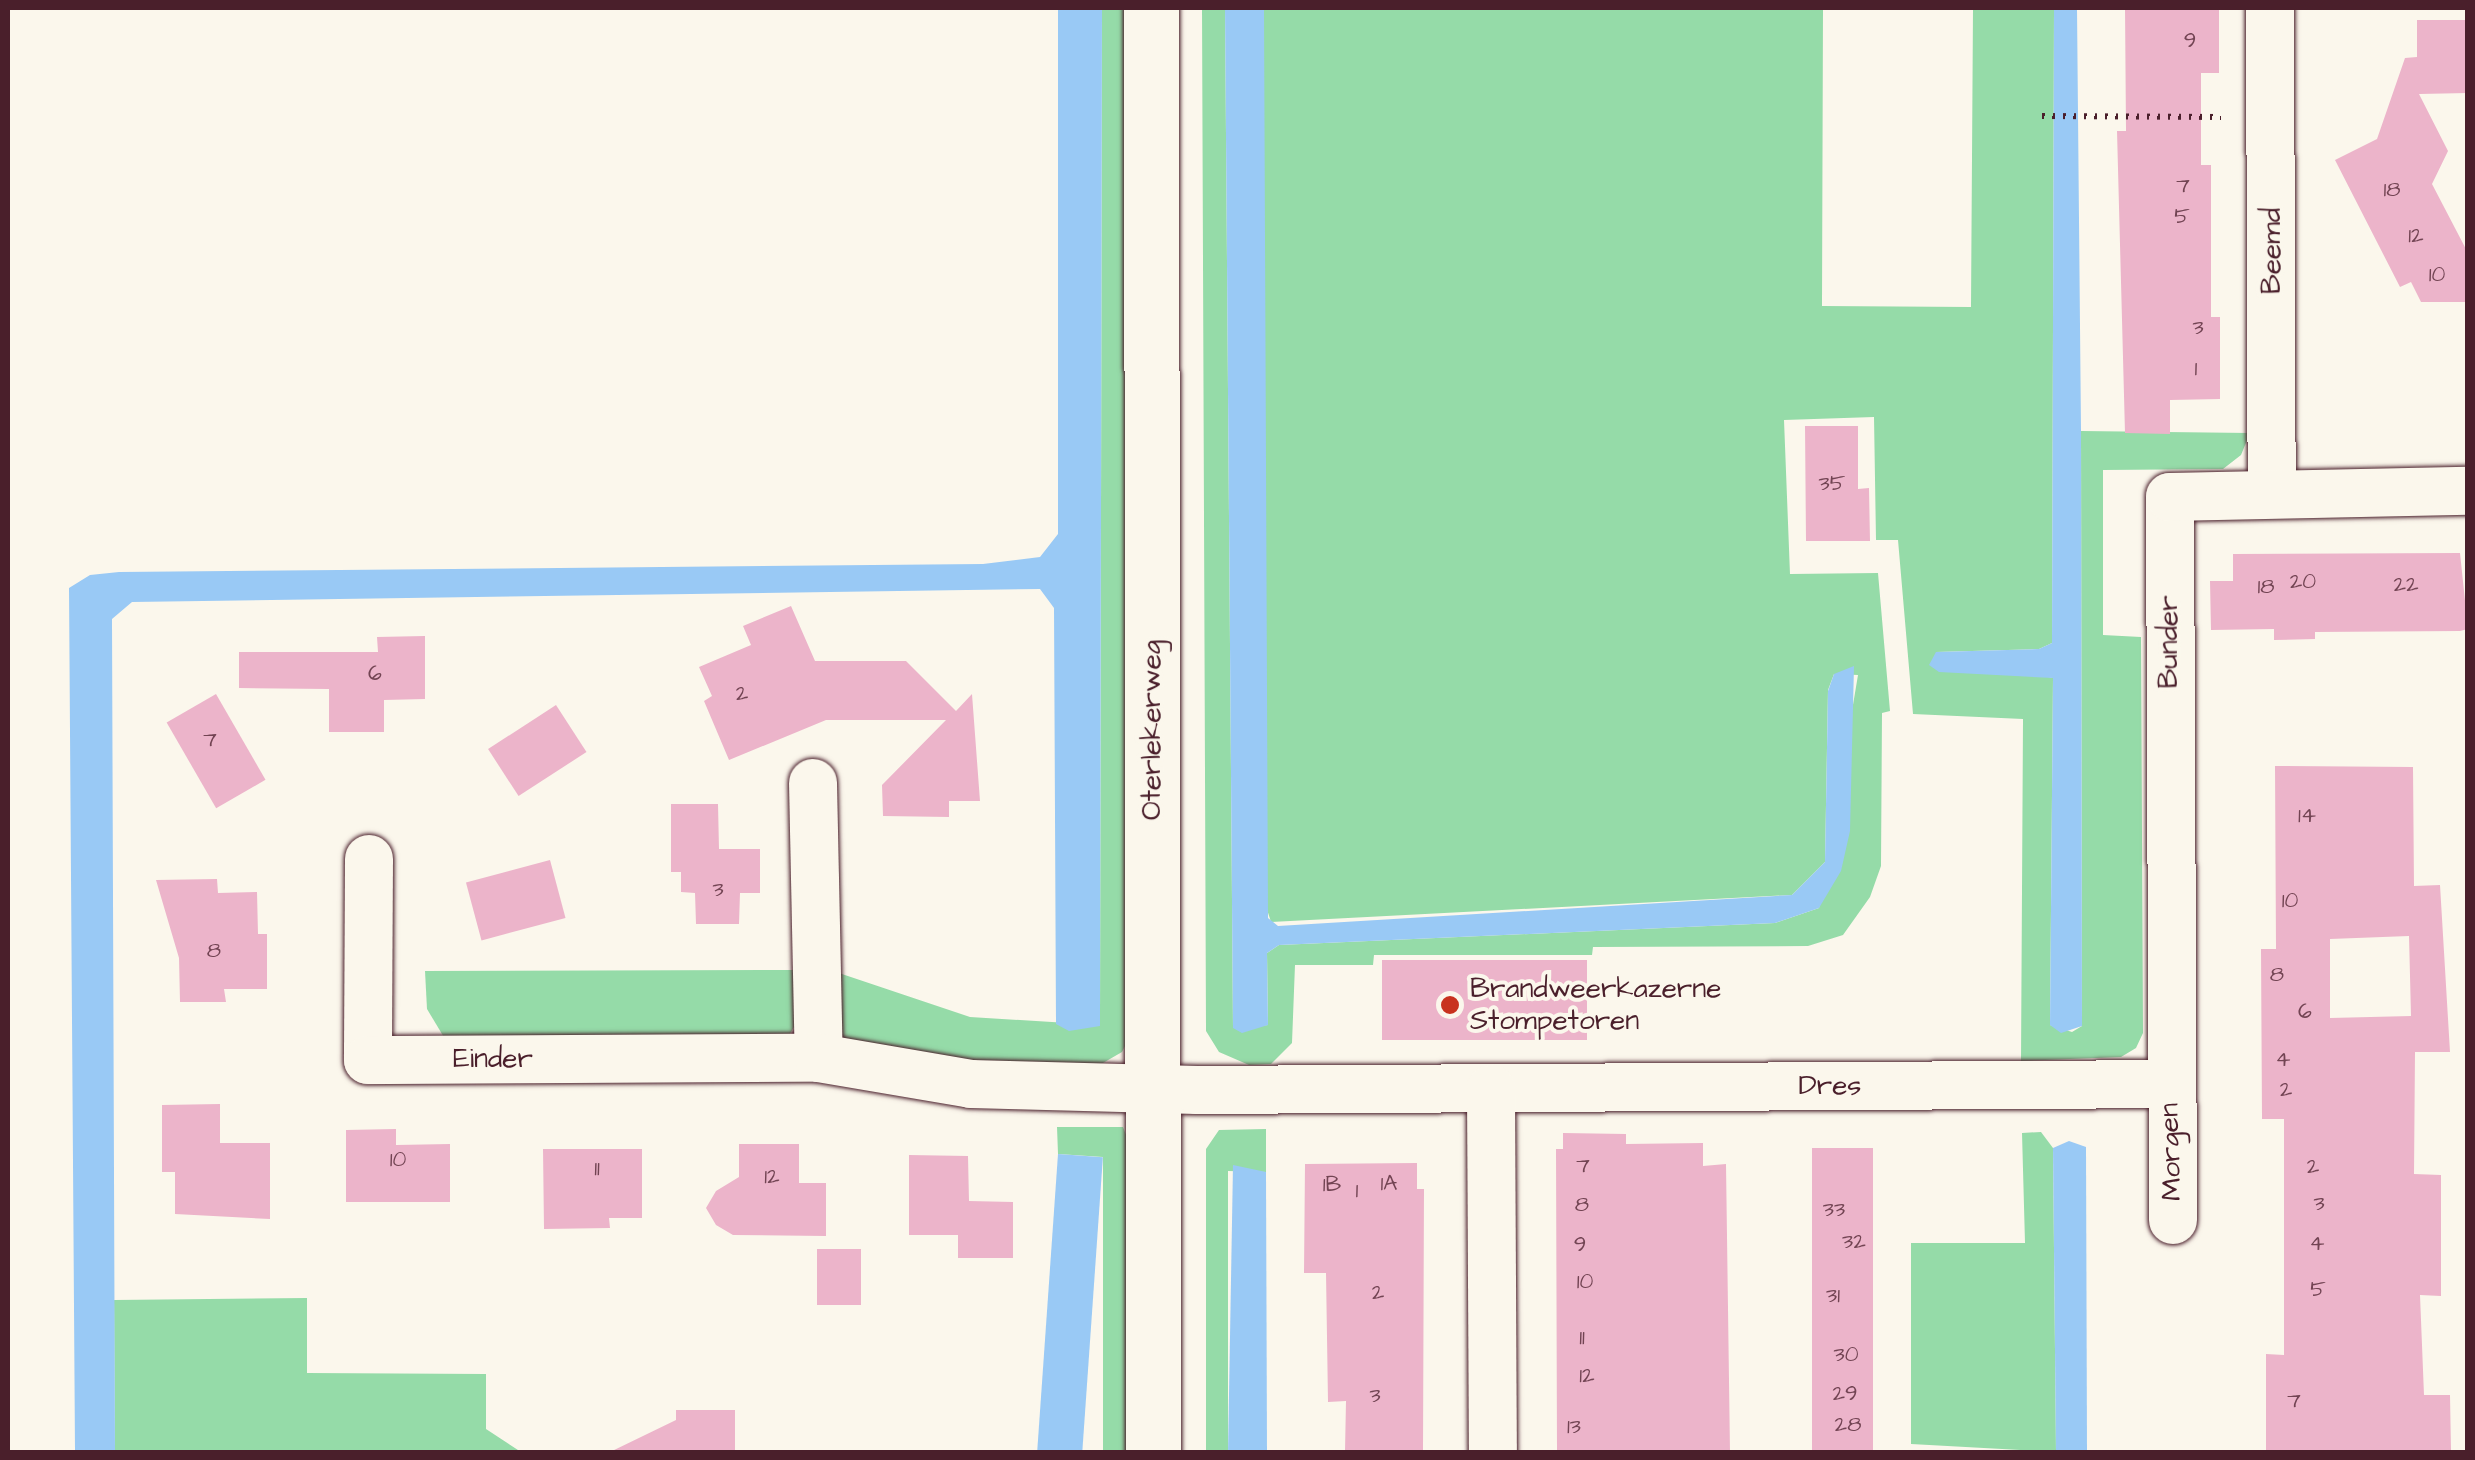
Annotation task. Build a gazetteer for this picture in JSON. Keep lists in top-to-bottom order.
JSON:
{
  "streets": {
    "street": [
      "Beemd",
      "Bunder",
      "Oterlekerweg",
      "Einder",
      "Dres",
      "Morgen"
    ]
  },
  "crossings": [
    ["Beemd", "Bunder"],
    ["Bunder", "Dres"],
    ["Bunder", "Morgen"],
    ["Oterlekerweg", "Einder"],
    ["Oterlekerweg", "Dres"],
    ["Einder", "Dres"],
    ["Dres", "Morgen"]
  ],
  "places": ["Brandweerkazerne Stompetoren"],
  "house_numbers": [
    "9",
    "7",
    "18",
    "5",
    "12",
    "10",
    "3",
    "1",
    "35",
    "20",
    "22",
    "18",
    "6",
    "2",
    "7",
    "14",
    "3",
    "10",
    "8",
    "8",
    "6",
    "4",
    "2",
    "10",
    "7",
    "2",
    "11",
    "12",
    "1A",
    "1B",
    "1",
    "3",
    "8",
    "33",
    "32",
    "4",
    "9",
    "10",
    "5",
    "2",
    "31",
    "11",
    "30",
    "12",
    "29",
    "3",
    "7",
    "28",
    "13"
  ]
}
